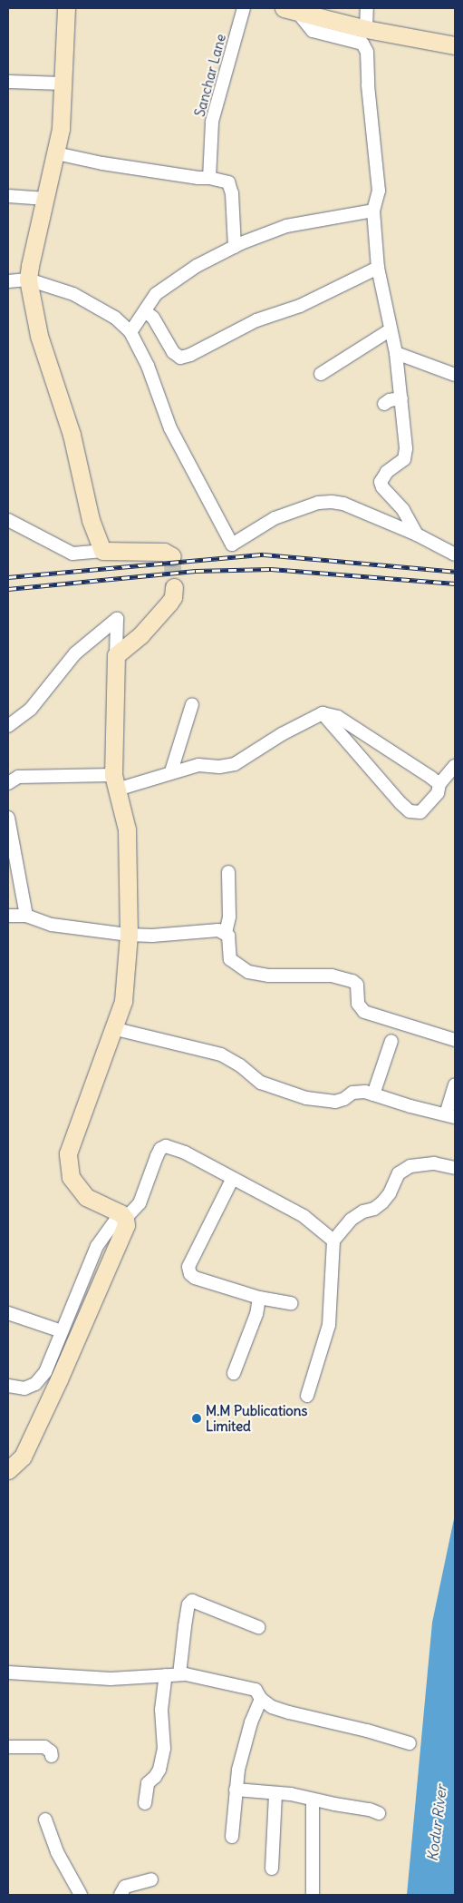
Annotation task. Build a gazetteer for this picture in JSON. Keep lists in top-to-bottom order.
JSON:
{
  "streets": {
    "street": ["Sanchar Lane"]
  },
  "water": ["Kodur River"],
  "places": ["M.M Publications Limited"]
}
